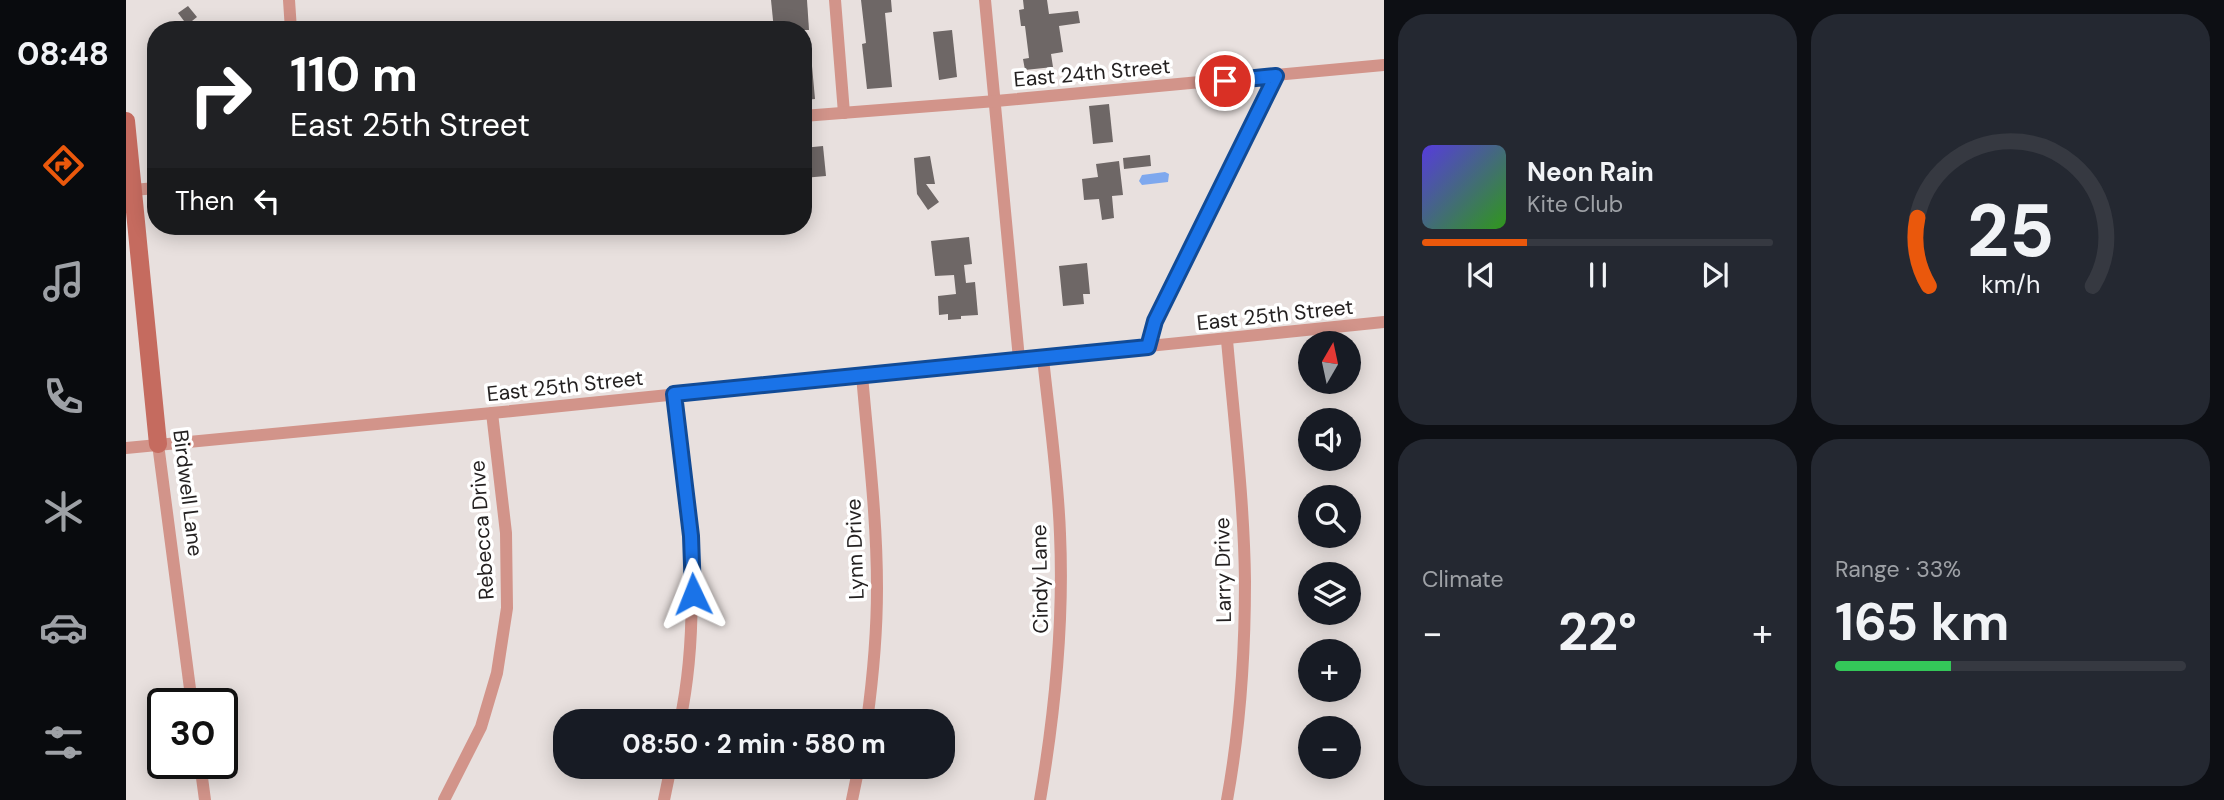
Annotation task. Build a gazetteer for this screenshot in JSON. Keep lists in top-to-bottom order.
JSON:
{
  "streets": {
    "street": [
      "East 24th Street",
      "East 25th Street",
      "Birdwell Lane",
      "Rebecca Drive",
      "Lynn Drive",
      "Larry Drive",
      "Cindy Lane"
    ]
  },
  "crossings": [
    ["East 25th Street", "Birdwell Lane"],
    ["East 25th Street", "Rebecca Drive"],
    ["East 25th Street", "Lynn Drive"],
    ["East 25th Street", "Larry Drive"],
    ["East 25th Street", "Cindy Lane"]
  ],
  "north": "top",
  "page": {
    "tabs": "08:48",
    "turn": ["110 m", "East 25th Street"],
    "song": ["Neon Rain", "Kite Club"],
    "then": "Then",
    "map_buttons": ["+", "−"],
    "tile": [
      "Climate",
      ["Range · 33%", "165 km"]
    ],
    "heat": ["−", "22°", "+"],
    "limit": "30",
    "trip": "08:50 · 2 min · 580 m",
    "gauge": ["25", "km/h"]
  }
}
